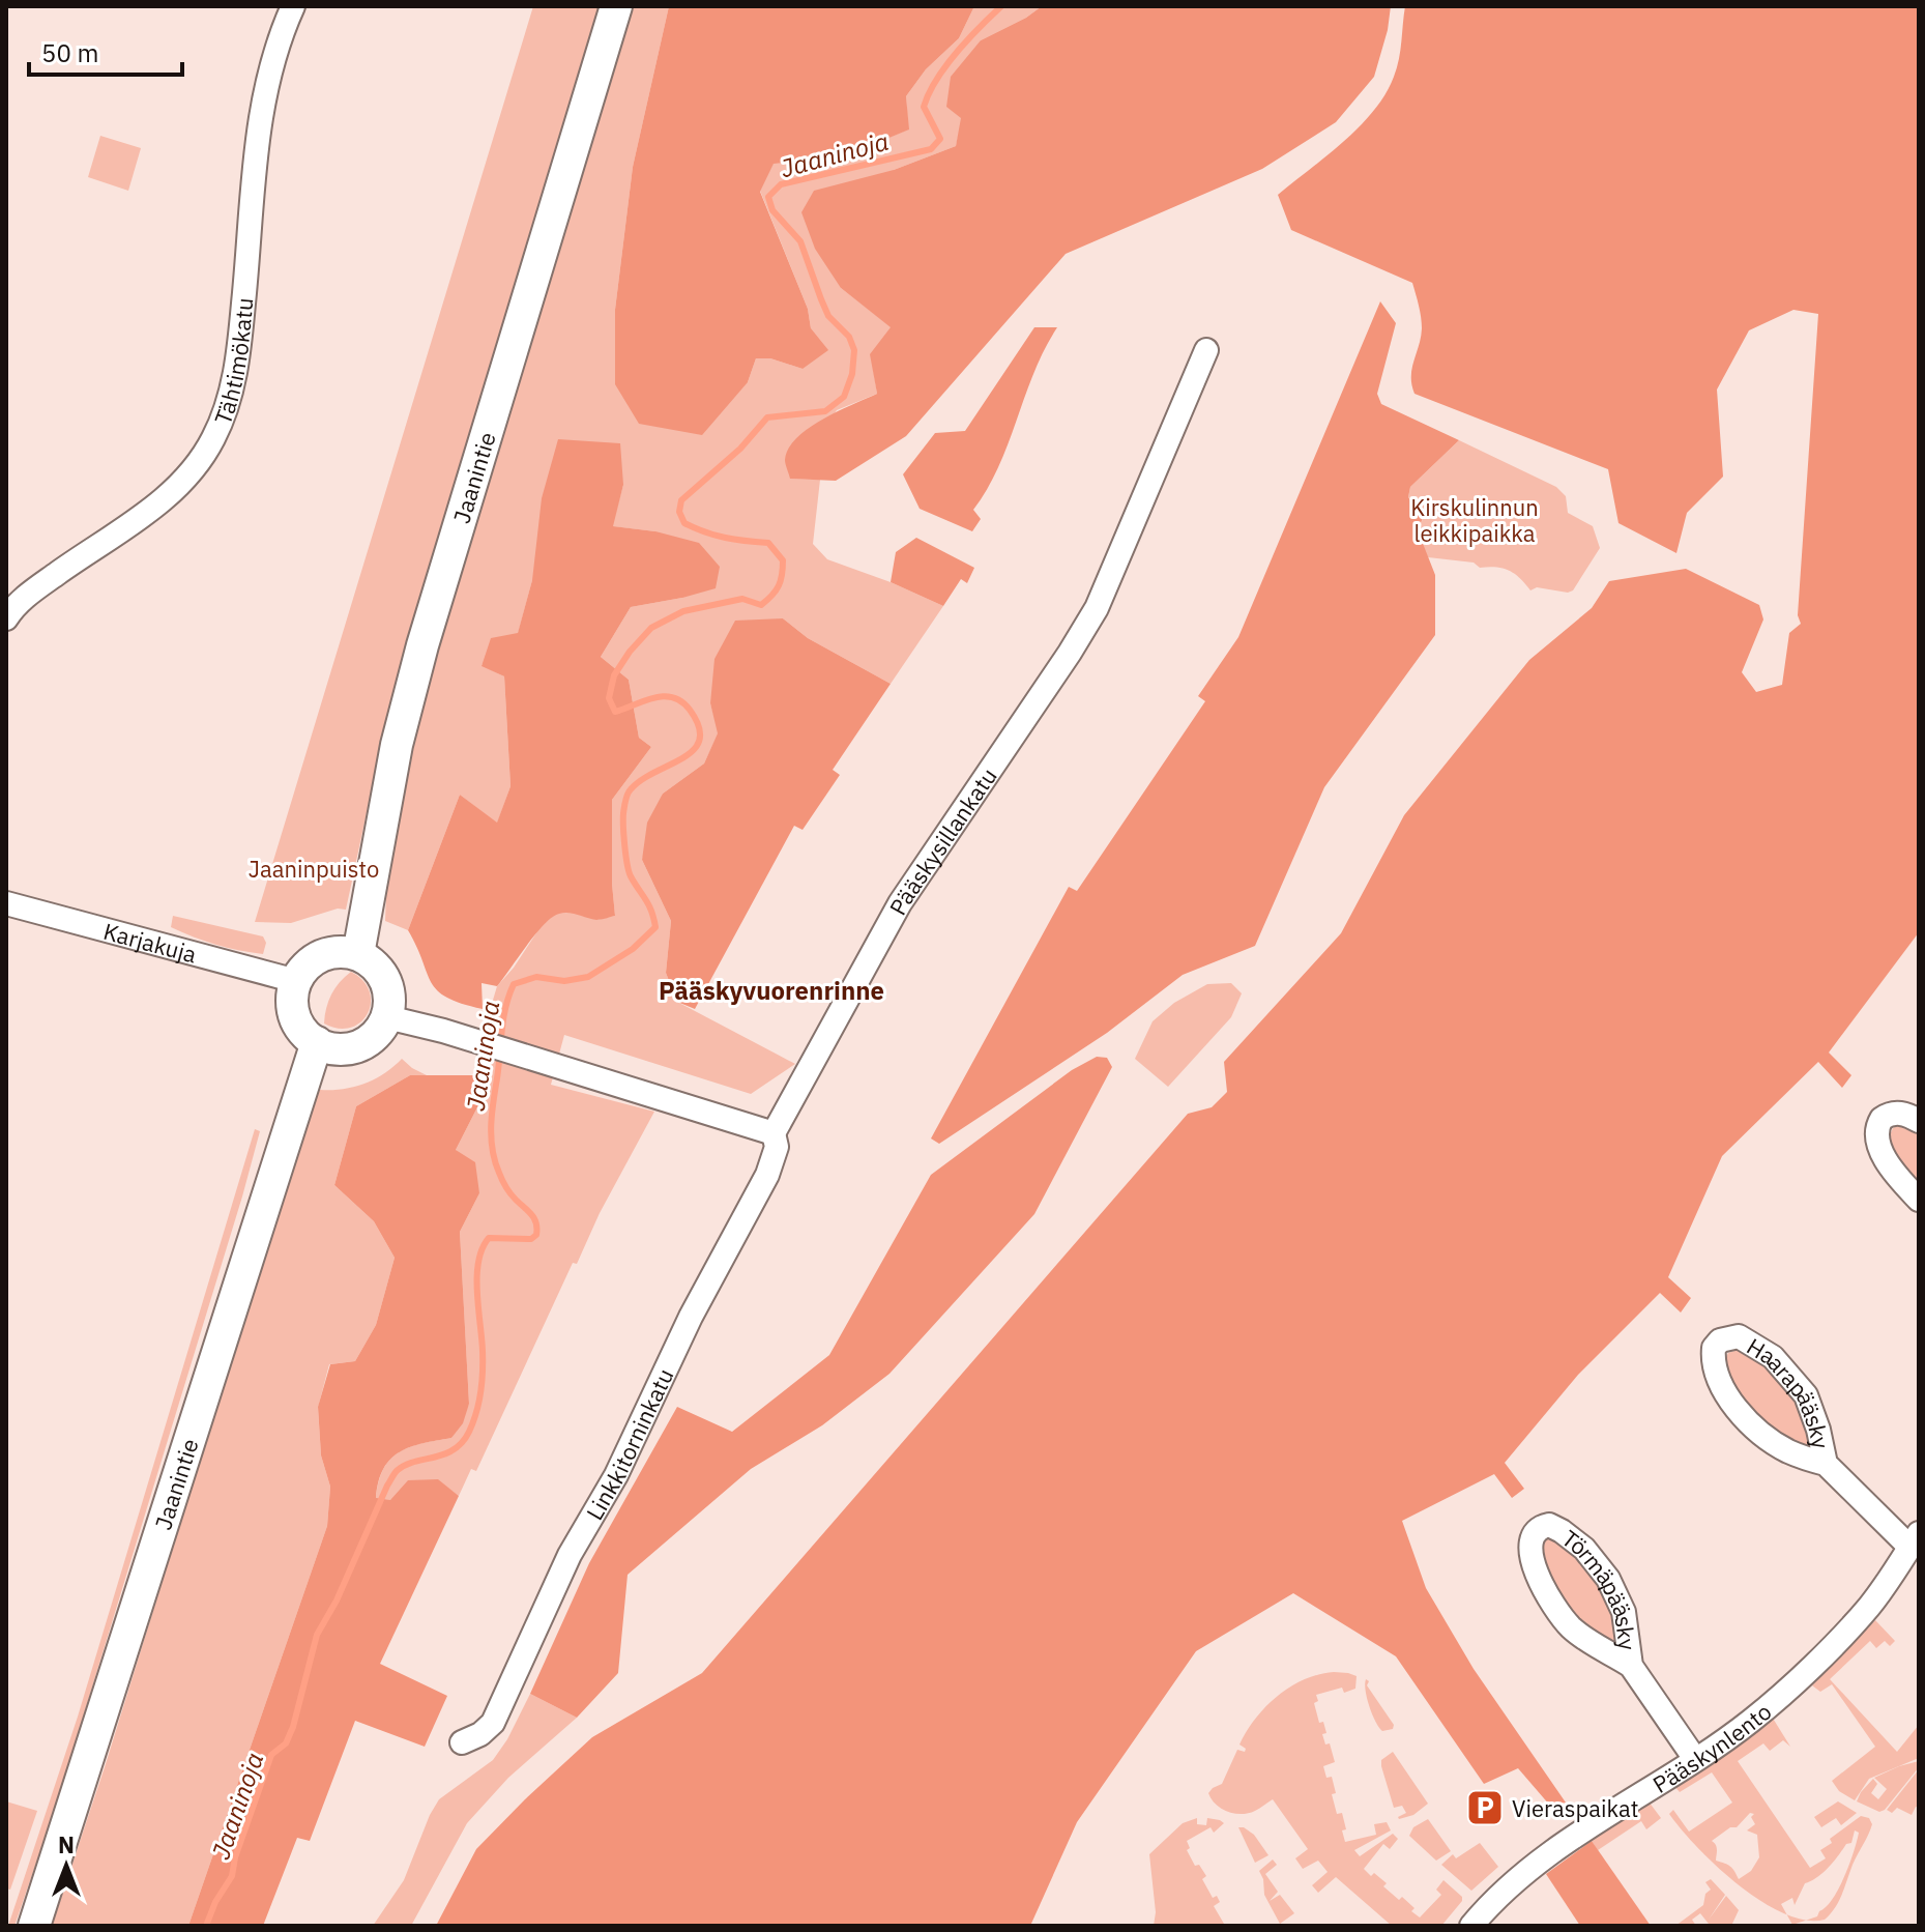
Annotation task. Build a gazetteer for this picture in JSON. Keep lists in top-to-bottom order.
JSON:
{
  "streets": {
    "main road": ["Jaanintie"],
    "street": [
      "Tähtimökatu",
      "Pääskysillankatu",
      "Karjakuja",
      "Haarapääsky",
      "Linkkitorninkatu",
      "Törmäpääsky",
      "Pääskynlento"
    ]
  },
  "crossings": [
    ["Jaanintie", "Karjakuja"],
    ["Pääskysillankatu", "Linkkitorninkatu"],
    ["Haarapääsky", "Pääskynlento"],
    ["Törmäpääsky", "Pääskynlento"]
  ],
  "districts": ["Pääskyvuorenrinne"],
  "water": ["Jaaninoja"],
  "parks": ["Kirskulinnun leikkipaikka", "Jaaninpuisto"],
  "places": {
    "parking": ["Vieraspaikat"]
  },
  "scale_bar": "50 m",
  "north": "top"
}
